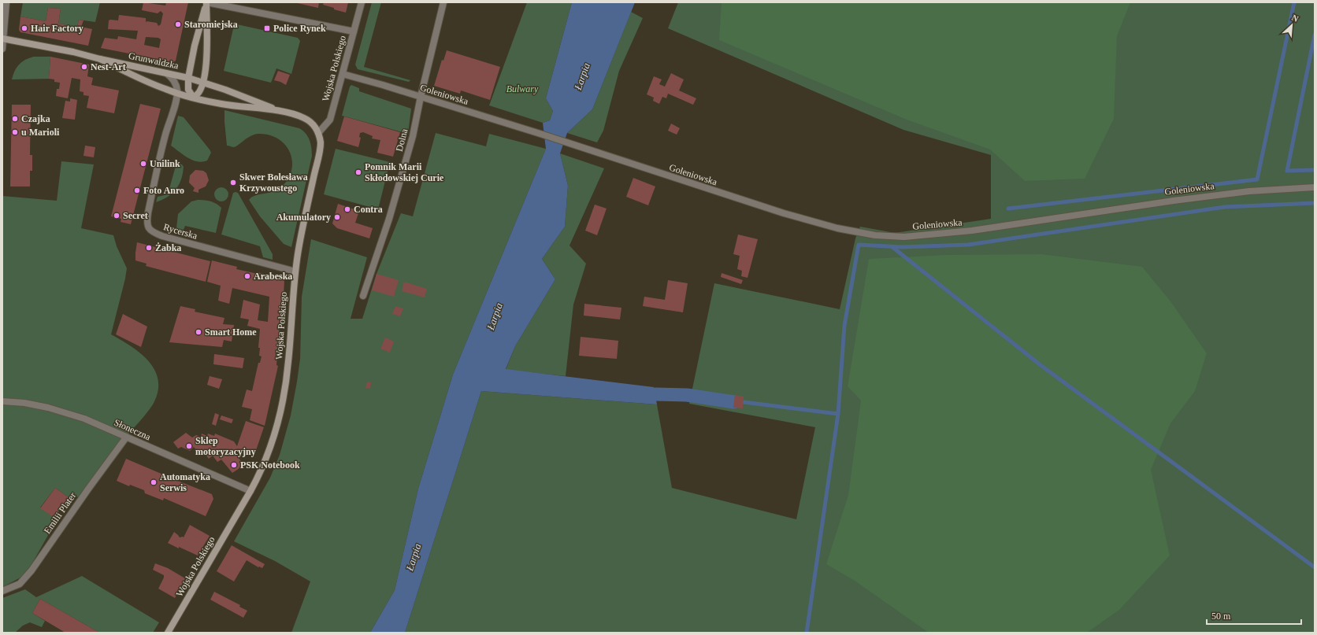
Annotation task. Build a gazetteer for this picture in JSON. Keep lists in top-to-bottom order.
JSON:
{
  "streets": {
    "street": [
      "Grunwaldzka",
      "Wojska Polskiego",
      "Goleniowska",
      "Dolna",
      "Rycerska",
      "Słoneczna",
      "Emilii Plater"
    ]
  },
  "crossings": [
    ["Grunwaldzka", "Wojska Polskiego"],
    ["Grunwaldzka", "Rycerska"],
    ["Wojska Polskiego", "Goleniowska"],
    ["Wojska Polskiego", "Rycerska"],
    ["Wojska Polskiego", "Słoneczna"],
    ["Goleniowska", "Dolna"],
    ["Słoneczna", "Emilii Plater"]
  ],
  "water": ["Łarpia"],
  "parks": ["Bulwary"],
  "places": {
    "other": [
      "Staromiejska",
      "Hair Factory",
      "Nest-Art",
      "Czajka",
      "u Marioli",
      "Unilink",
      "Pomnik Marii Skłodowskiej Curie",
      "Skwer Bolesława Krzywoustego",
      "Foto Anro",
      "Contra",
      "Secret",
      "Akumulatory",
      "Żabka",
      "Arabeska",
      "Smart Home",
      "Sklep motoryzacyjny",
      "PSK Notebook",
      "Automatyka Serwis"
    ],
    "transit": ["Police Rynek"]
  },
  "scale_bar": "50 m",
  "north": "top right"
}
